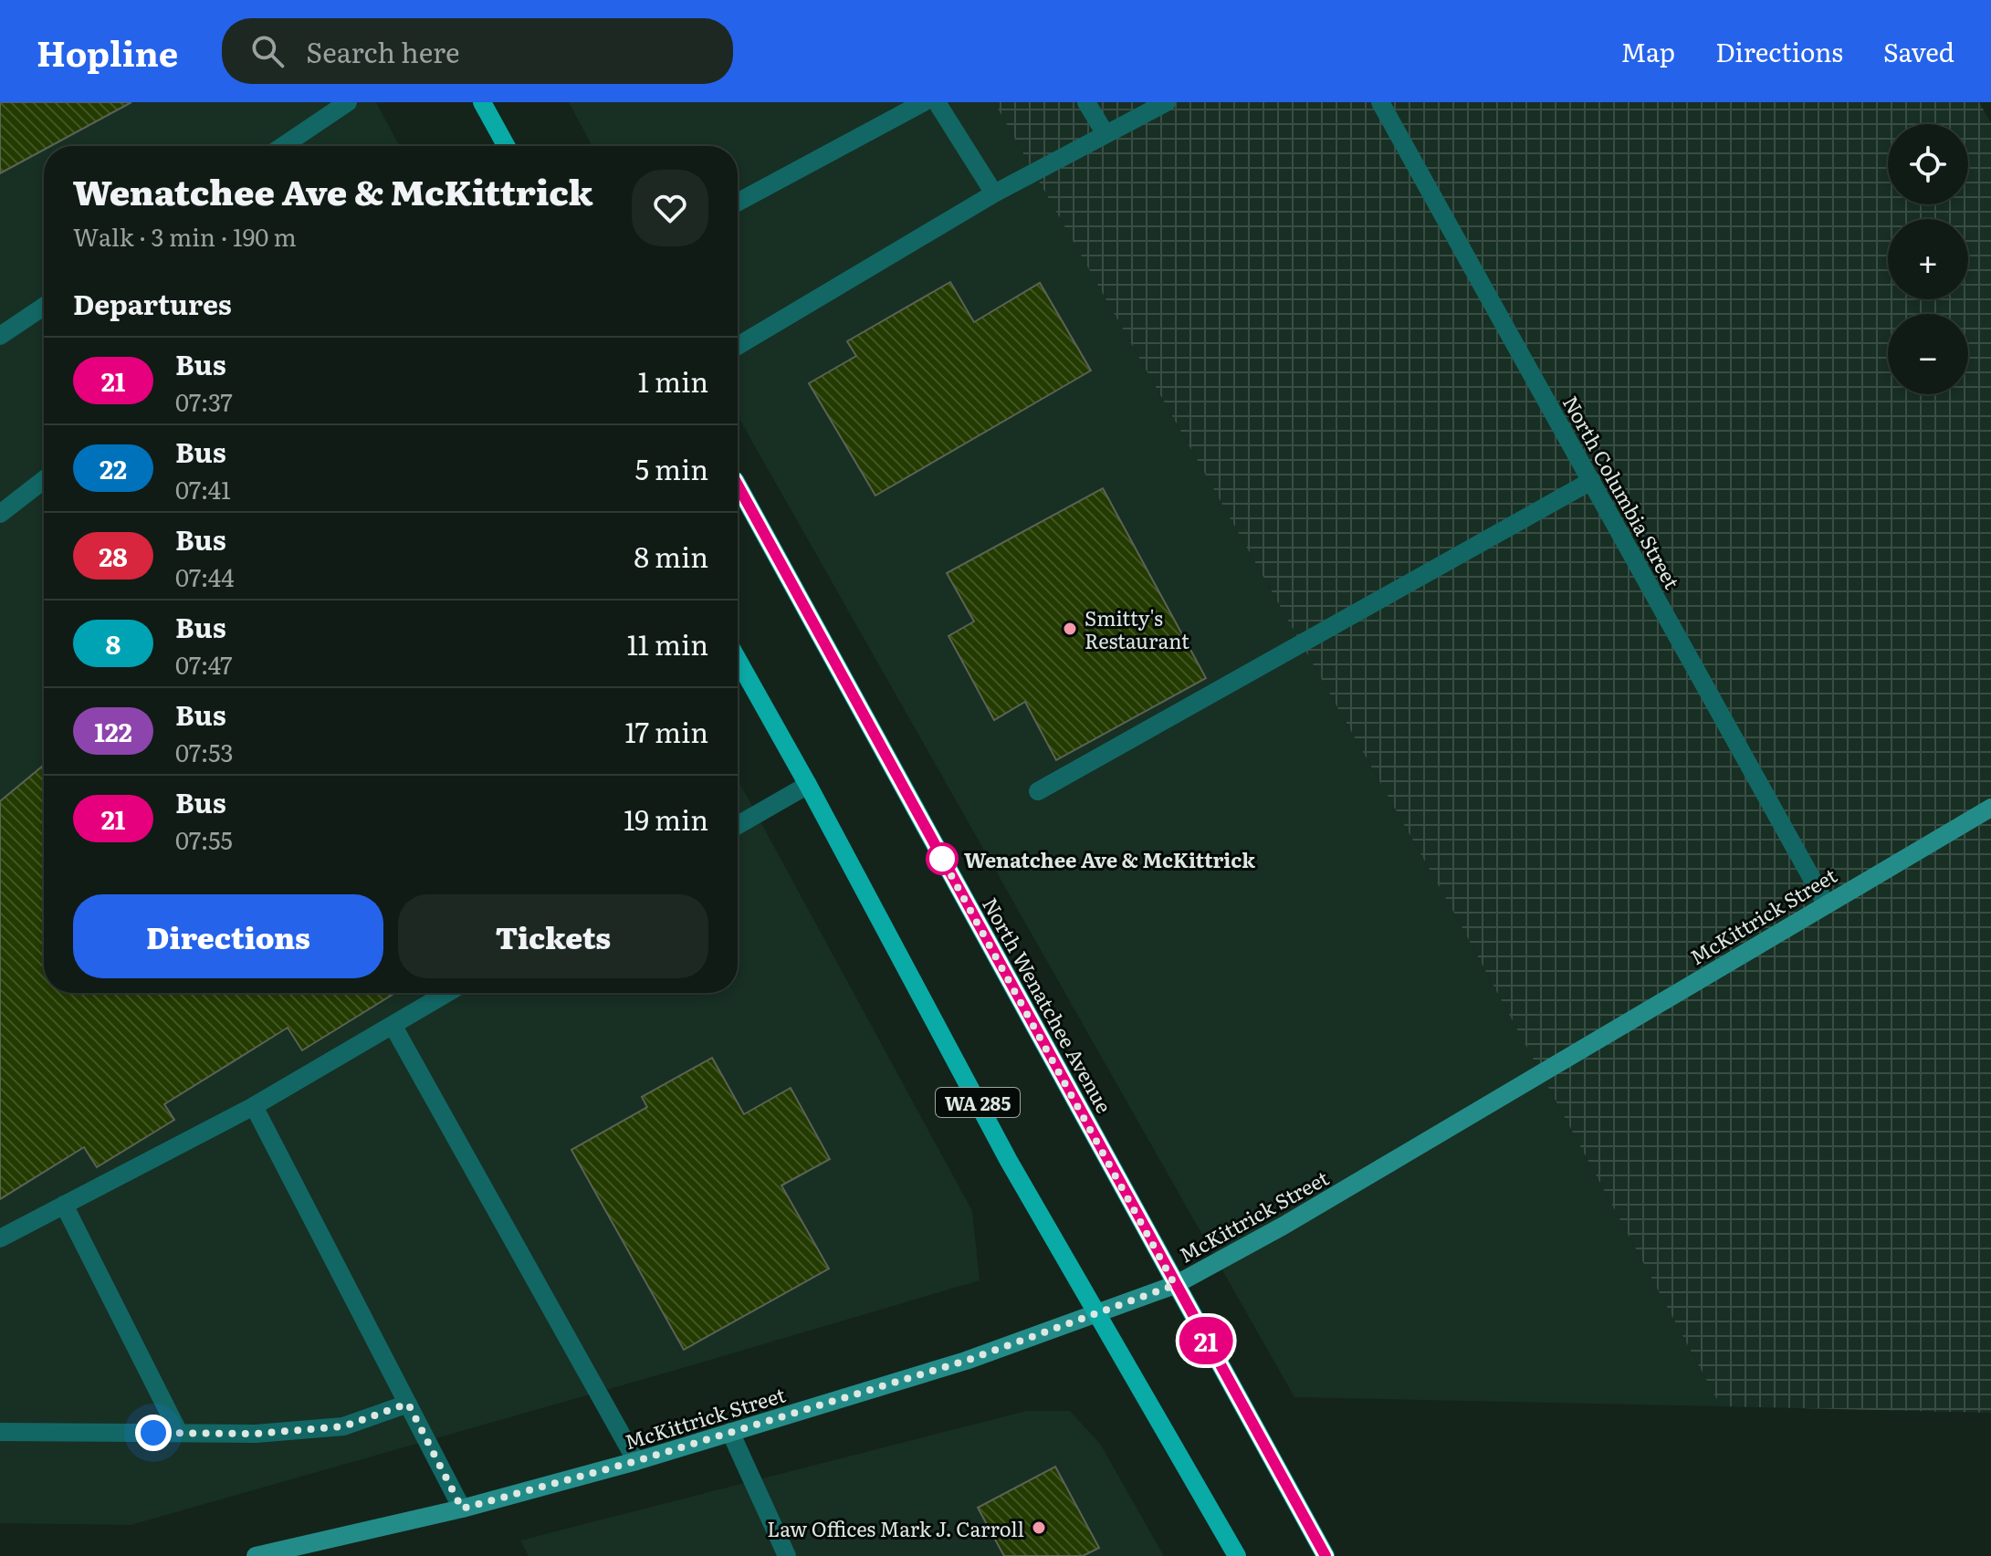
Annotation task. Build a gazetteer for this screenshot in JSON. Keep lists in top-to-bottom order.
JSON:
{
  "streets": {
    "main road": ["North Wenatchee Avenue", "WA 285"],
    "street": ["North Columbia Street", "McKittrick Street"]
  },
  "crossings": [
    ["North Columbia Street", "McKittrick Street"],
    ["McKittrick Street", "North Wenatchee Avenue"],
    ["McKittrick Street", "WA 285"]
  ],
  "places": ["Smitty's Restaurant", "Wenatchee Ave & McKittrick", "Law Offices Mark J. Carroll"],
  "lines": ["bus line 21"],
  "page": {
    "header": "Hopline",
    "search": "Search here",
    "nav": ["Map", "Directions", "Saved"],
    "on_map": "21",
    "map_buttons": ["+", "−"],
    "heading": [
      ["Wenatchee Ave & McKittrick", "Walk · 3 min · 190 m"],
      "Departures"
    ],
    "list": [
      {
        "mark": "21",
        "name": "Bus",
        "note": "07:37",
        "value": "1 min"
      },
      {
        "mark": "22",
        "name": "Bus",
        "note": "07:41",
        "value": "5 min"
      },
      {
        "mark": "28",
        "name": "Bus",
        "note": "07:44",
        "value": "8 min"
      },
      {
        "mark": "8",
        "name": "Bus",
        "note": "07:47",
        "value": "11 min"
      },
      {
        "mark": "122",
        "name": "Bus",
        "note": "07:53",
        "value": "17 min"
      },
      {
        "mark": "21",
        "name": "Bus",
        "note": "07:55",
        "value": "19 min"
      }
    ],
    "buttons": ["Directions", "Tickets"]
  }
}
